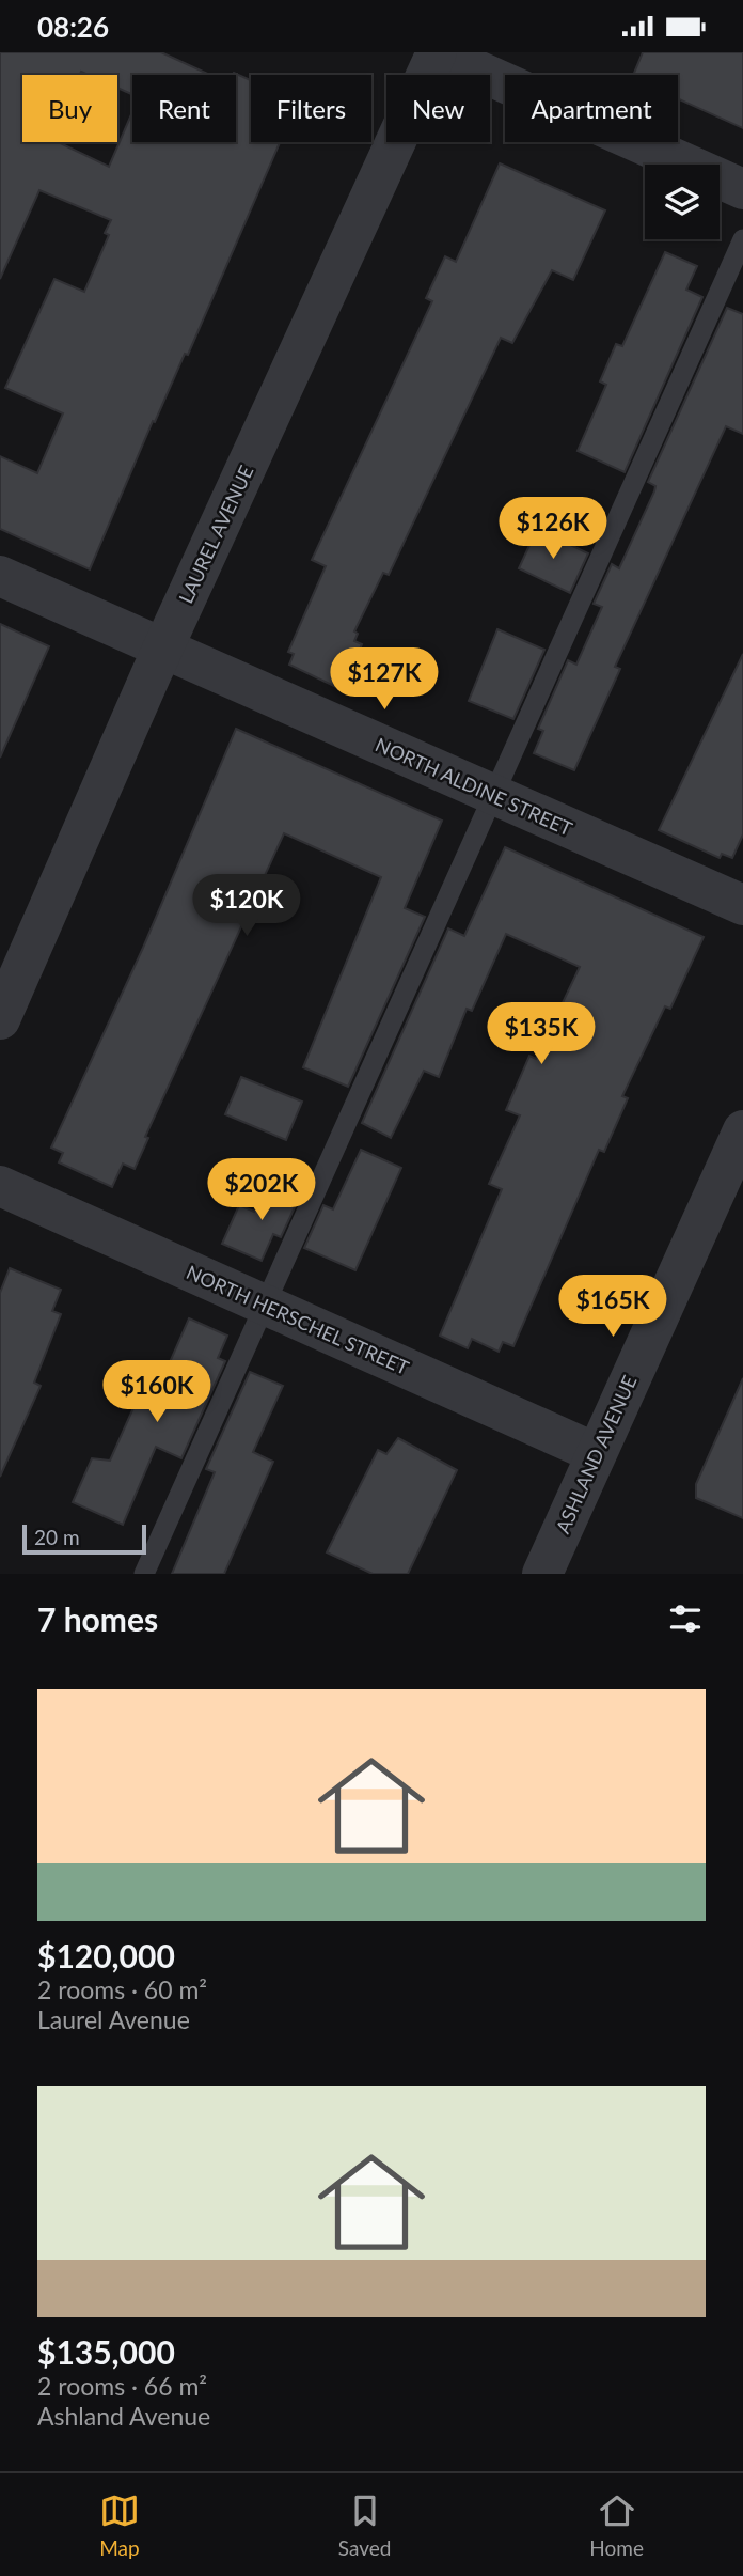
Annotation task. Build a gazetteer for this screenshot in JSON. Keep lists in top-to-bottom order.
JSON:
{
  "streets": {
    "street": [
      "LAUREL AVENUE",
      "NORTH ALDINE STREET",
      "NORTH HERSCHEL STREET",
      "ASHLAND AVENUE"
    ]
  },
  "crossings": [
    ["LAUREL AVENUE", "NORTH ALDINE STREET"],
    ["NORTH HERSCHEL STREET", "ASHLAND AVENUE"]
  ],
  "scale_bar": "20 m",
  "page": {
    "status": "08:26",
    "chip": [
      "Buy",
      "Rent",
      "Filters",
      "New",
      "Apartment"
    ],
    "price": [
      "$126K",
      "$127K",
      "$120K",
      "$135K",
      "$202K",
      "$165K",
      "$160K"
    ],
    "scale": "20 m",
    "heading": "7 homes",
    "list": [
      {
        "name": "$120,000",
        "note": "2 rooms · 60 m² · Laurel Avenue"
      },
      {
        "name": "$135,000",
        "note": "2 rooms · 66 m² · Ashland Avenue"
      }
    ],
    "tabs": ["Map", "Saved", "Home"]
  }
}
